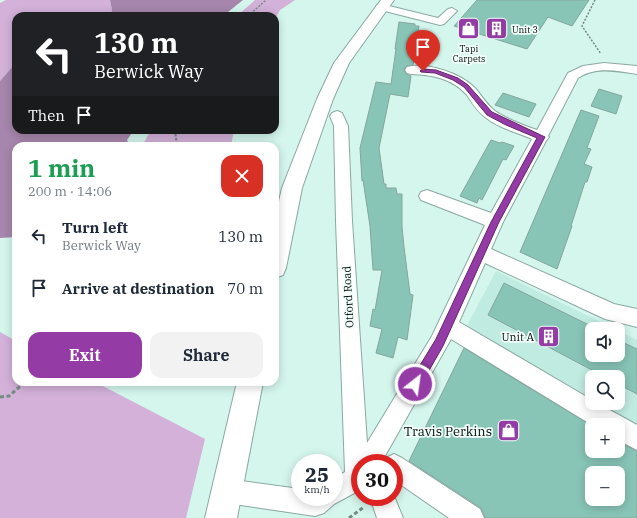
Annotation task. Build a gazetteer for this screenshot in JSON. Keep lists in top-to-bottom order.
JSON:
{
  "streets": {
    "street": ["Otford Road"]
  },
  "places": {
    "shop": ["Tapi Carpets", "Travis Perkins"],
    "building": ["Unit 3", "Unit A"]
  },
  "page": {
    "turn": ["130 m", "Berwick Way"],
    "then": "Then",
    "heading": ["1 min", "200 m · 14:06"],
    "list": [
      {
        "name": "Turn left",
        "note": "Berwick Way",
        "value": "130 m"
      },
      {
        "name": "Arrive at destination",
        "value": "70 m"
      }
    ],
    "map_buttons": ["+", "−"],
    "buttons": ["Exit", "Share"],
    "speed": "25 km/h",
    "limit": "30"
  }
}
